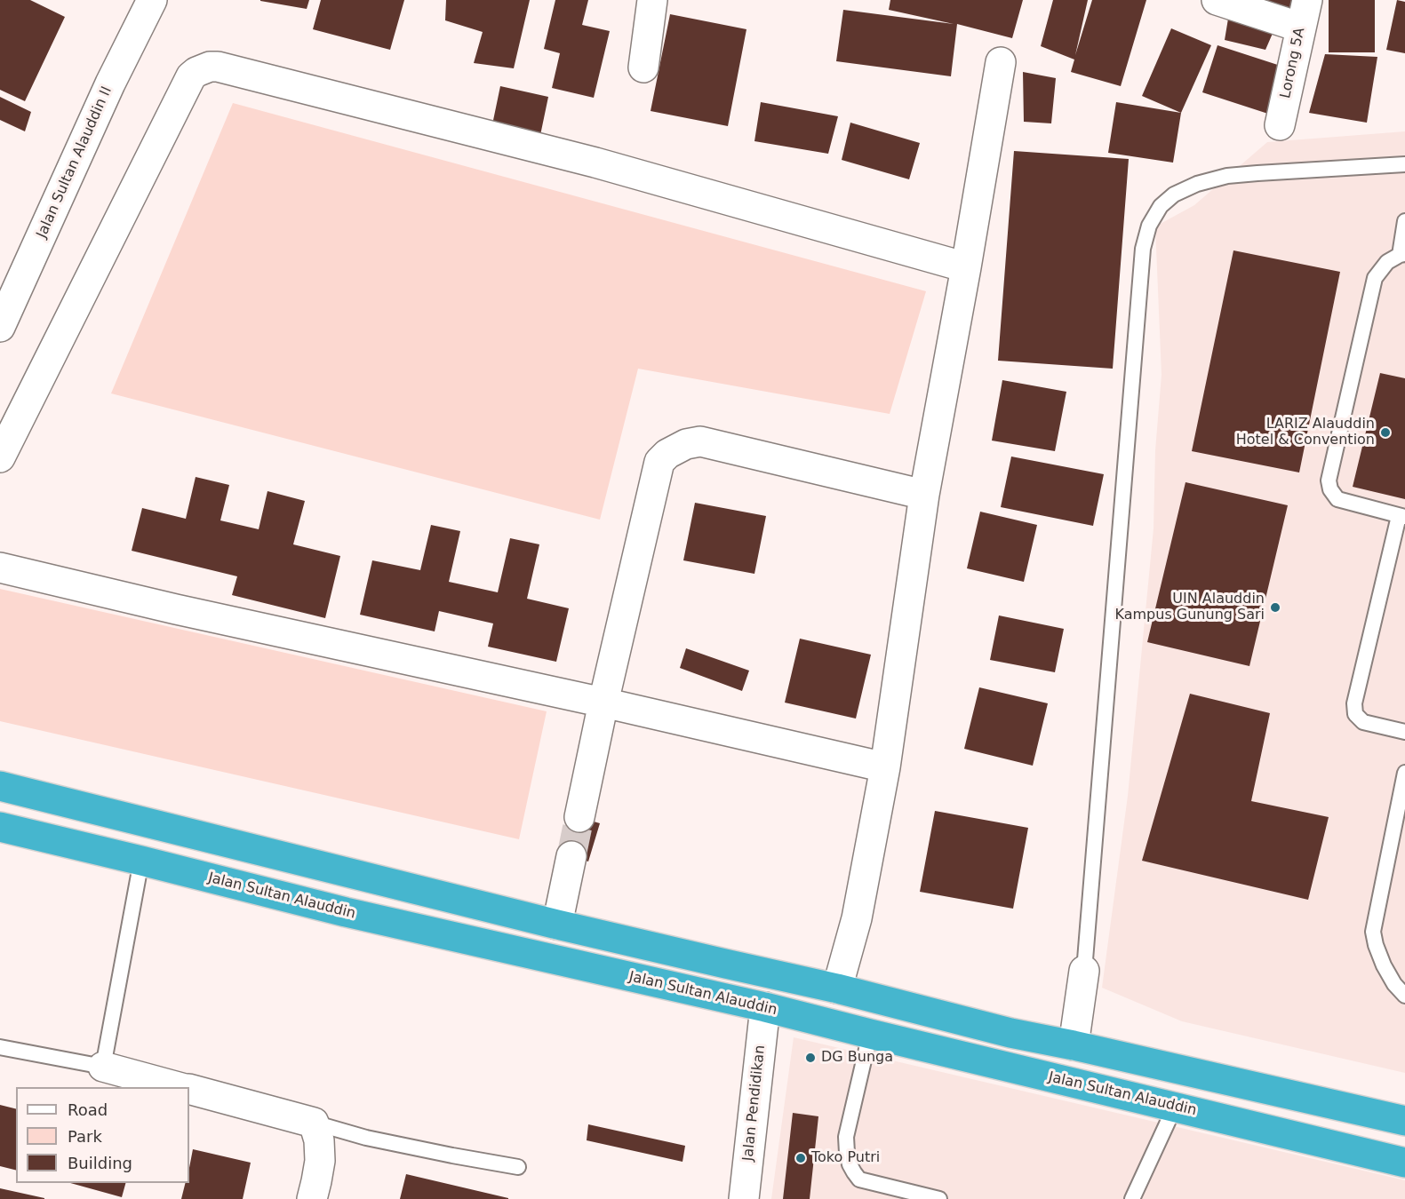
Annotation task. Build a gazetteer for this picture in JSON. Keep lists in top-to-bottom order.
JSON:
{
  "streets": {
    "highway": ["Jalan Sultan Alauddin"],
    "street": ["Lorong 5A", "Jalan Sultan Alauddin II", "Jalan Pendidikan"]
  },
  "crossings": [
    ["Jalan Sultan Alauddin", "Jalan Pendidikan"]
  ],
  "places": [
    "LARIZ Alauddin Hotel & Convention",
    "UIN Alauddin Kampus Gunung Sari",
    "DG Bunga",
    "Toko Putri"
  ],
  "legend": ["Road", "Park", "Building"]
}
